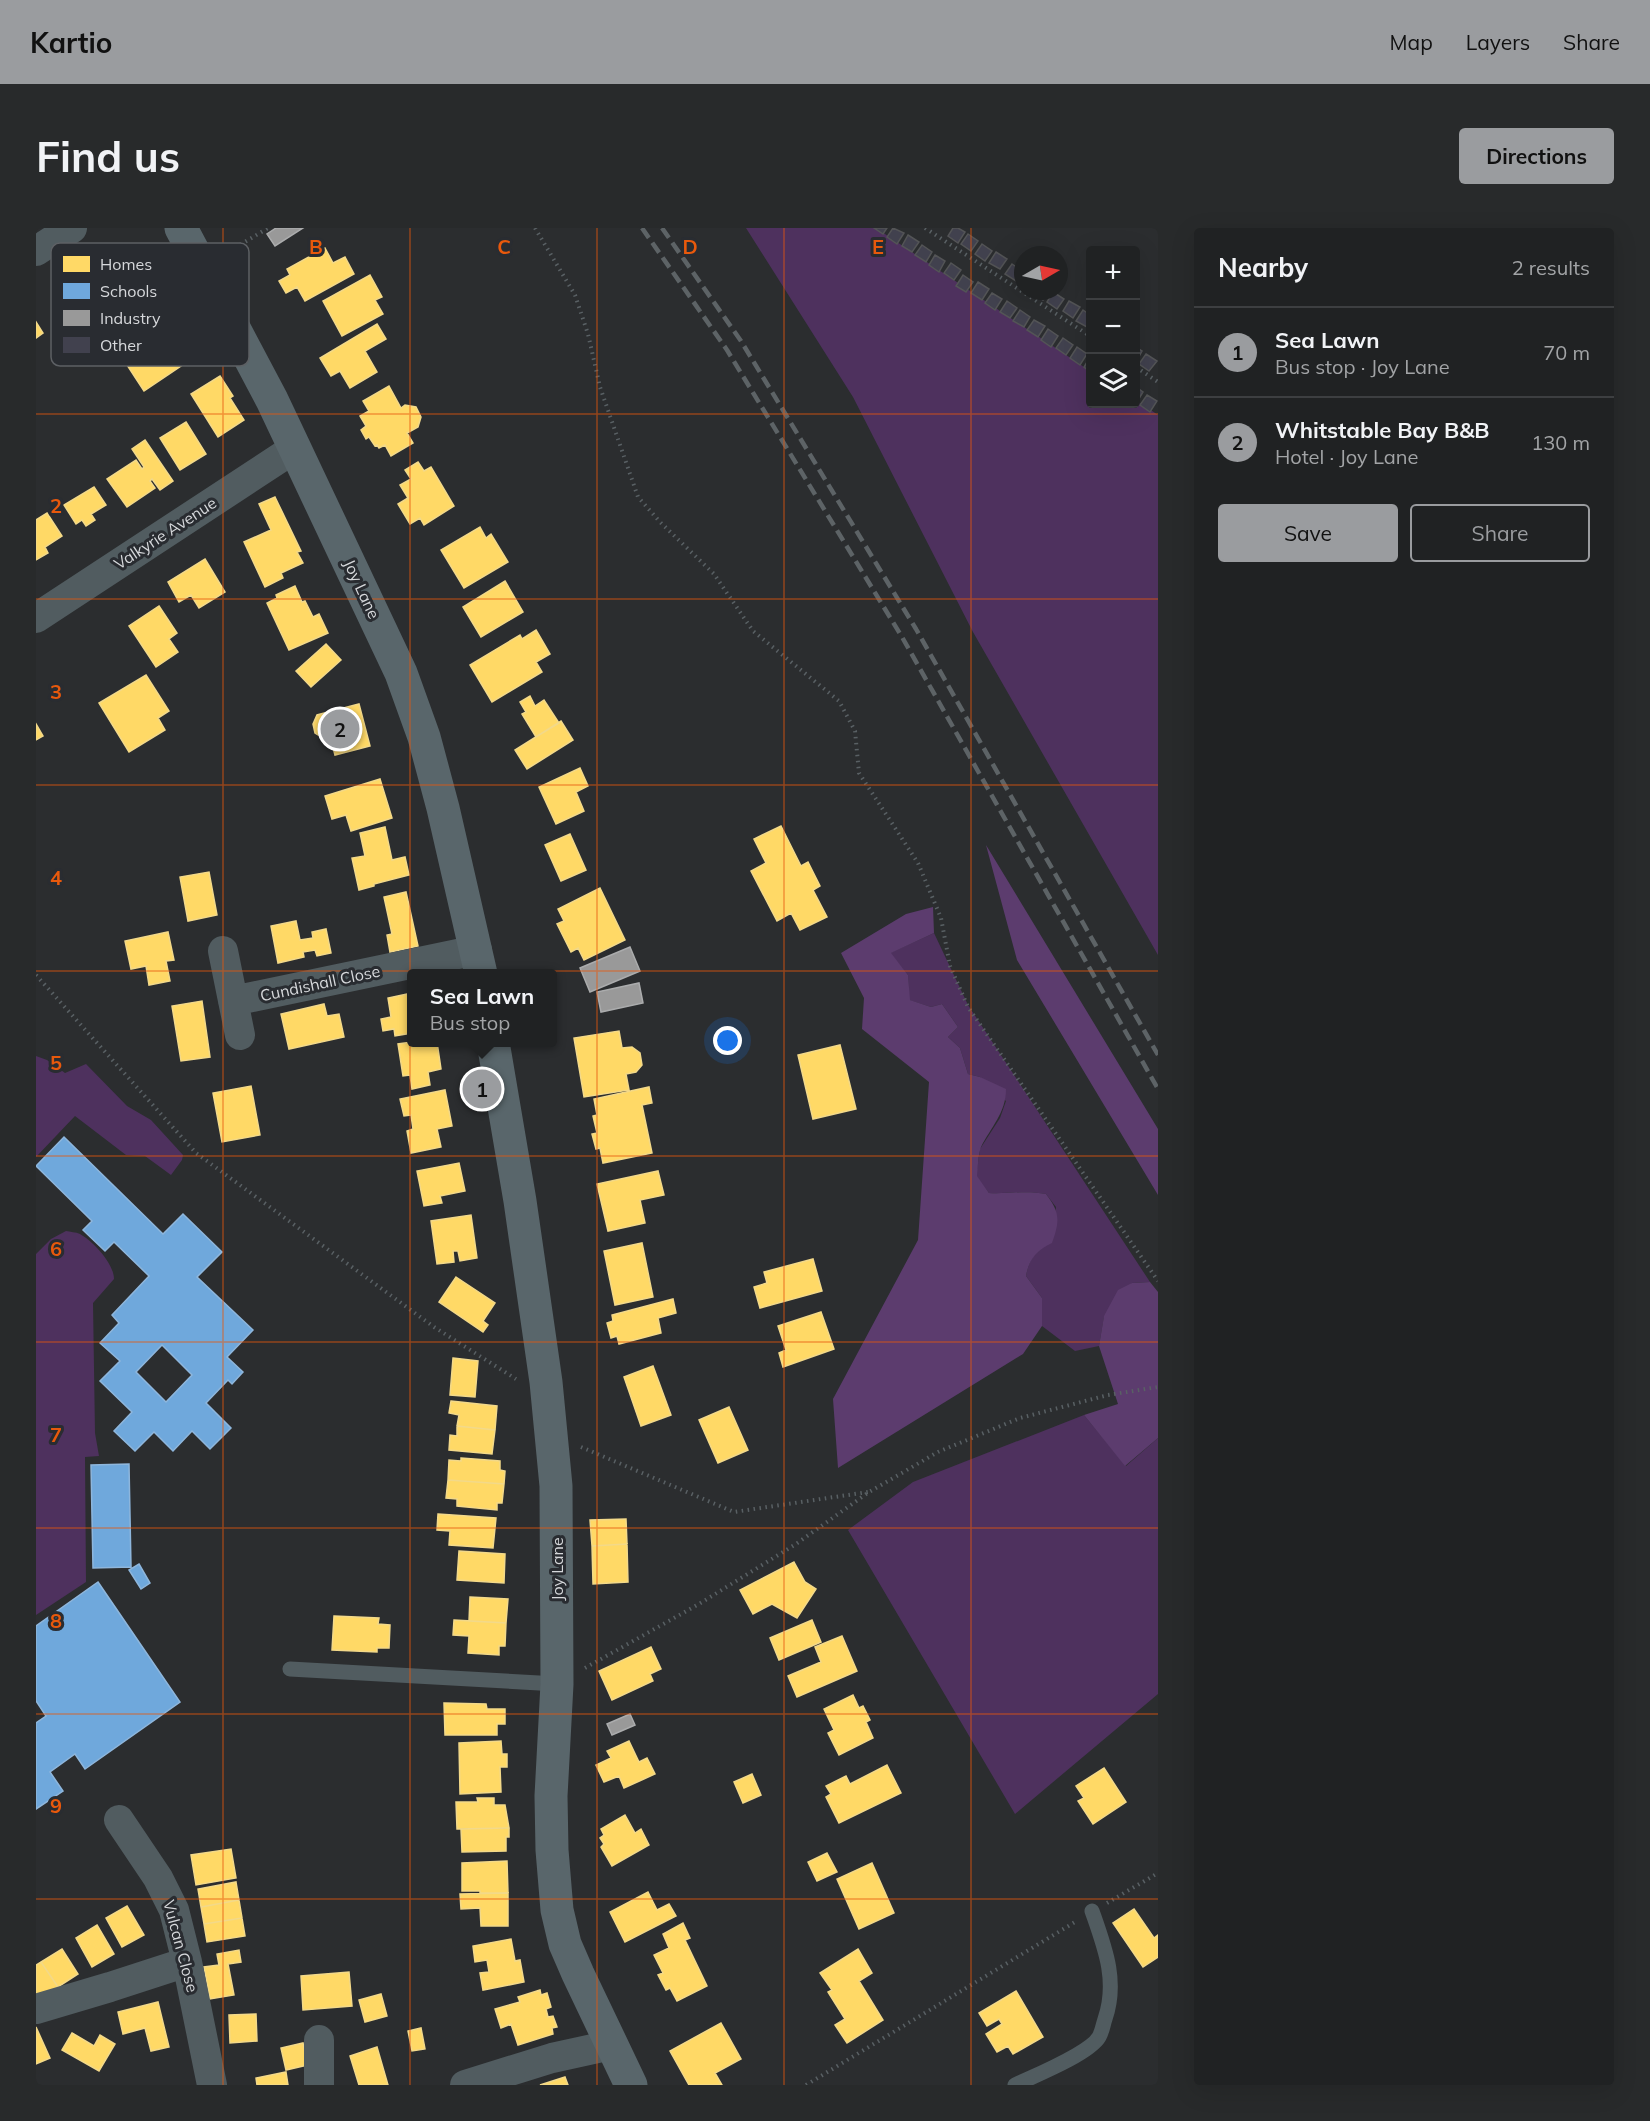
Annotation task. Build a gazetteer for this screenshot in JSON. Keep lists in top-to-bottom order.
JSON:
{
  "streets": {
    "street": [
      "Valkyrie Avenue",
      "Joy Lane",
      "Cundishall Close",
      "Vulcan Close"
    ]
  },
  "crossings": [
    ["Valkyrie Avenue", "Joy Lane"],
    ["Joy Lane", "Cundishall Close"]
  ],
  "legend": [
    "Homes",
    "Schools",
    "Industry",
    "Other"
  ],
  "north": "right",
  "page": {
    "header": "Kartio",
    "nav": ["Map", "Layers", "Share"],
    "buttons": [
      "Directions",
      ["Save", "Share"]
    ],
    "title": "Find us",
    "heading": ["Nearby", "2 results"],
    "map_buttons": ["+", "−"],
    "list": [
      {
        "mark": "1",
        "name": "Sea Lawn",
        "note": "Bus stop · Joy Lane",
        "value": "70 m"
      },
      {
        "mark": "2",
        "name": "Whitstable Bay B&B",
        "note": "Hotel · Joy Lane",
        "value": "130 m"
      }
    ],
    "pins": ["2", "1"],
    "popup": ["Sea Lawn", "Bus stop"]
  },
  "grid": {
    "columns": [
      "B",
      "C",
      "D",
      "E"
    ],
    "rows": [
      "2",
      "3",
      "4",
      "5",
      "6",
      "7",
      "8",
      "9"
    ]
  }
}
